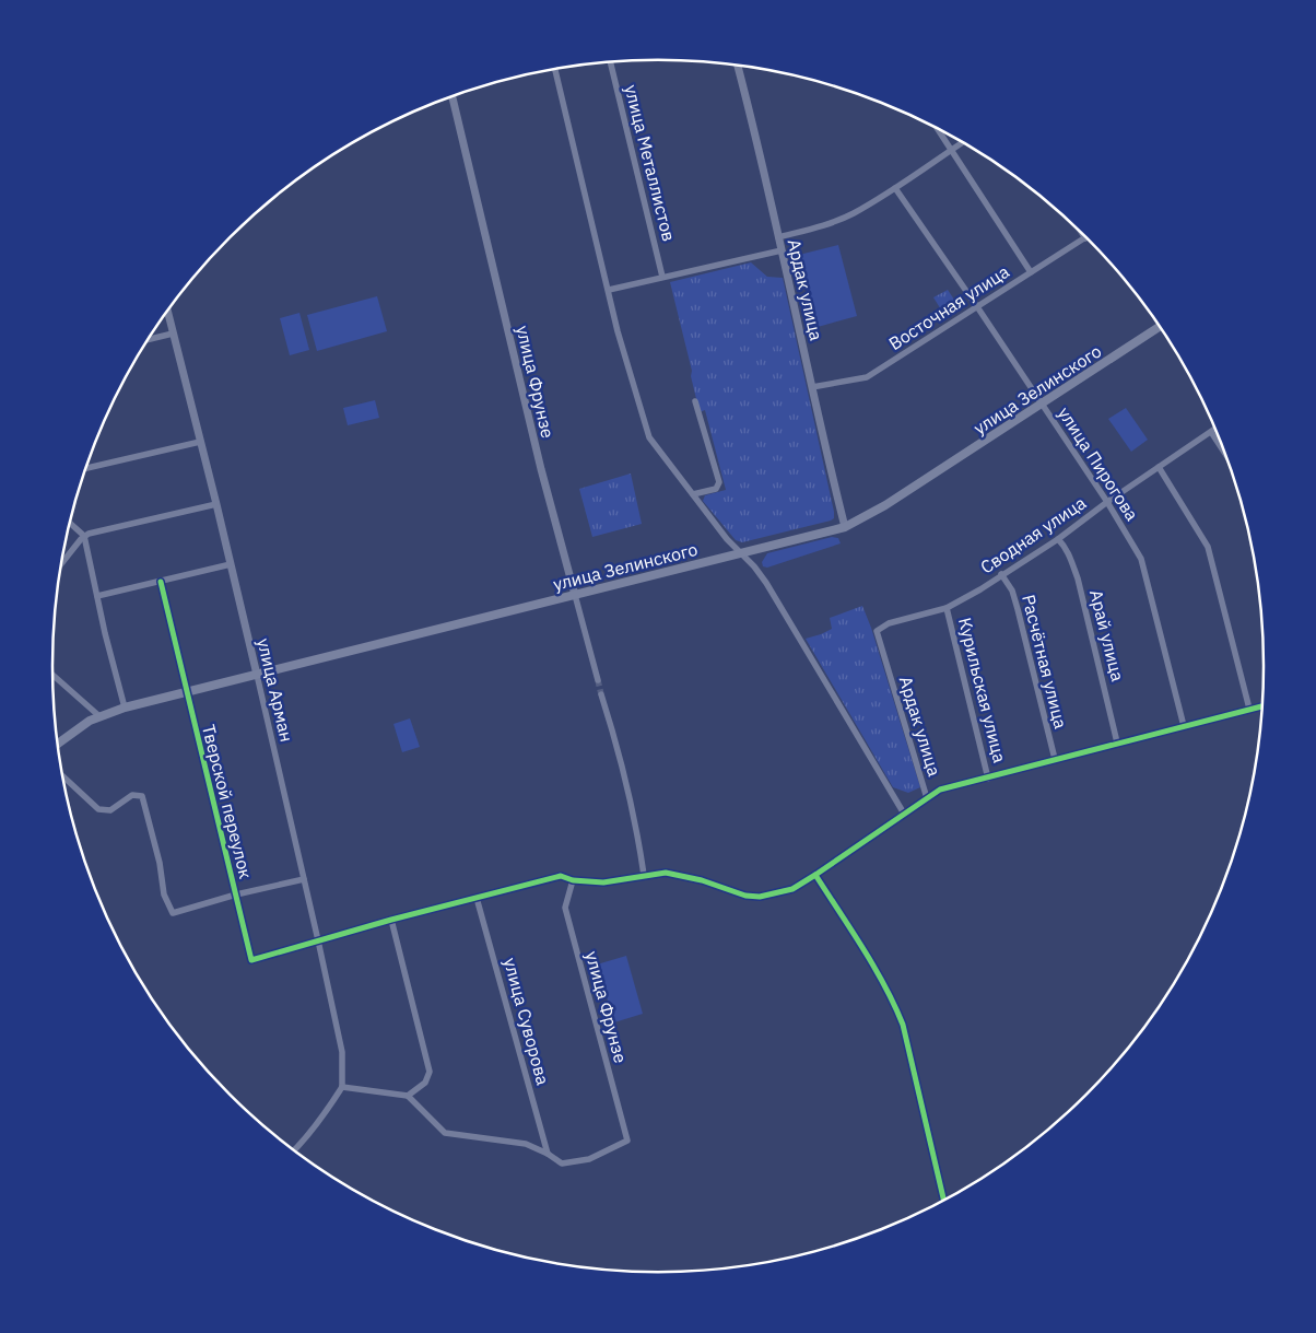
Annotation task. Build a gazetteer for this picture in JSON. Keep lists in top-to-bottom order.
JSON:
{
  "streets": {
    "main road": ["улица Зелинского"],
    "street": [
      "улица Металлистов",
      "Ардак улица",
      "Восточная улица",
      "улица Фрунзе",
      "улица Пирогова",
      "Сводная улица",
      "Арай улица",
      "Расчётная улица",
      "улица Арман",
      "Курильская улица",
      "Тверской переулок",
      "улица Суворова"
    ]
  },
  "crossings": [
    ["Ардак улица", "Восточная улица"],
    ["Ардак улица", "улица Зелинского"],
    ["Ардак улица", "Сводная улица"],
    ["Восточная улица", "улица Пирогова"],
    ["улица Фрунзе", "улица Зелинского"],
    ["улица Фрунзе", "улица Суворова"],
    ["улица Зелинского", "улица Пирогова"],
    ["улица Зелинского", "улица Арман"],
    ["улица Зелинского", "Тверской переулок"],
    ["улица Пирогова", "Сводная улица"],
    ["Сводная улица", "Арай улица"],
    ["Сводная улица", "Расчётная улица"],
    ["Сводная улица", "Курильская улица"],
    ["улица Арман", "Тверской переулок"]
  ]
}
